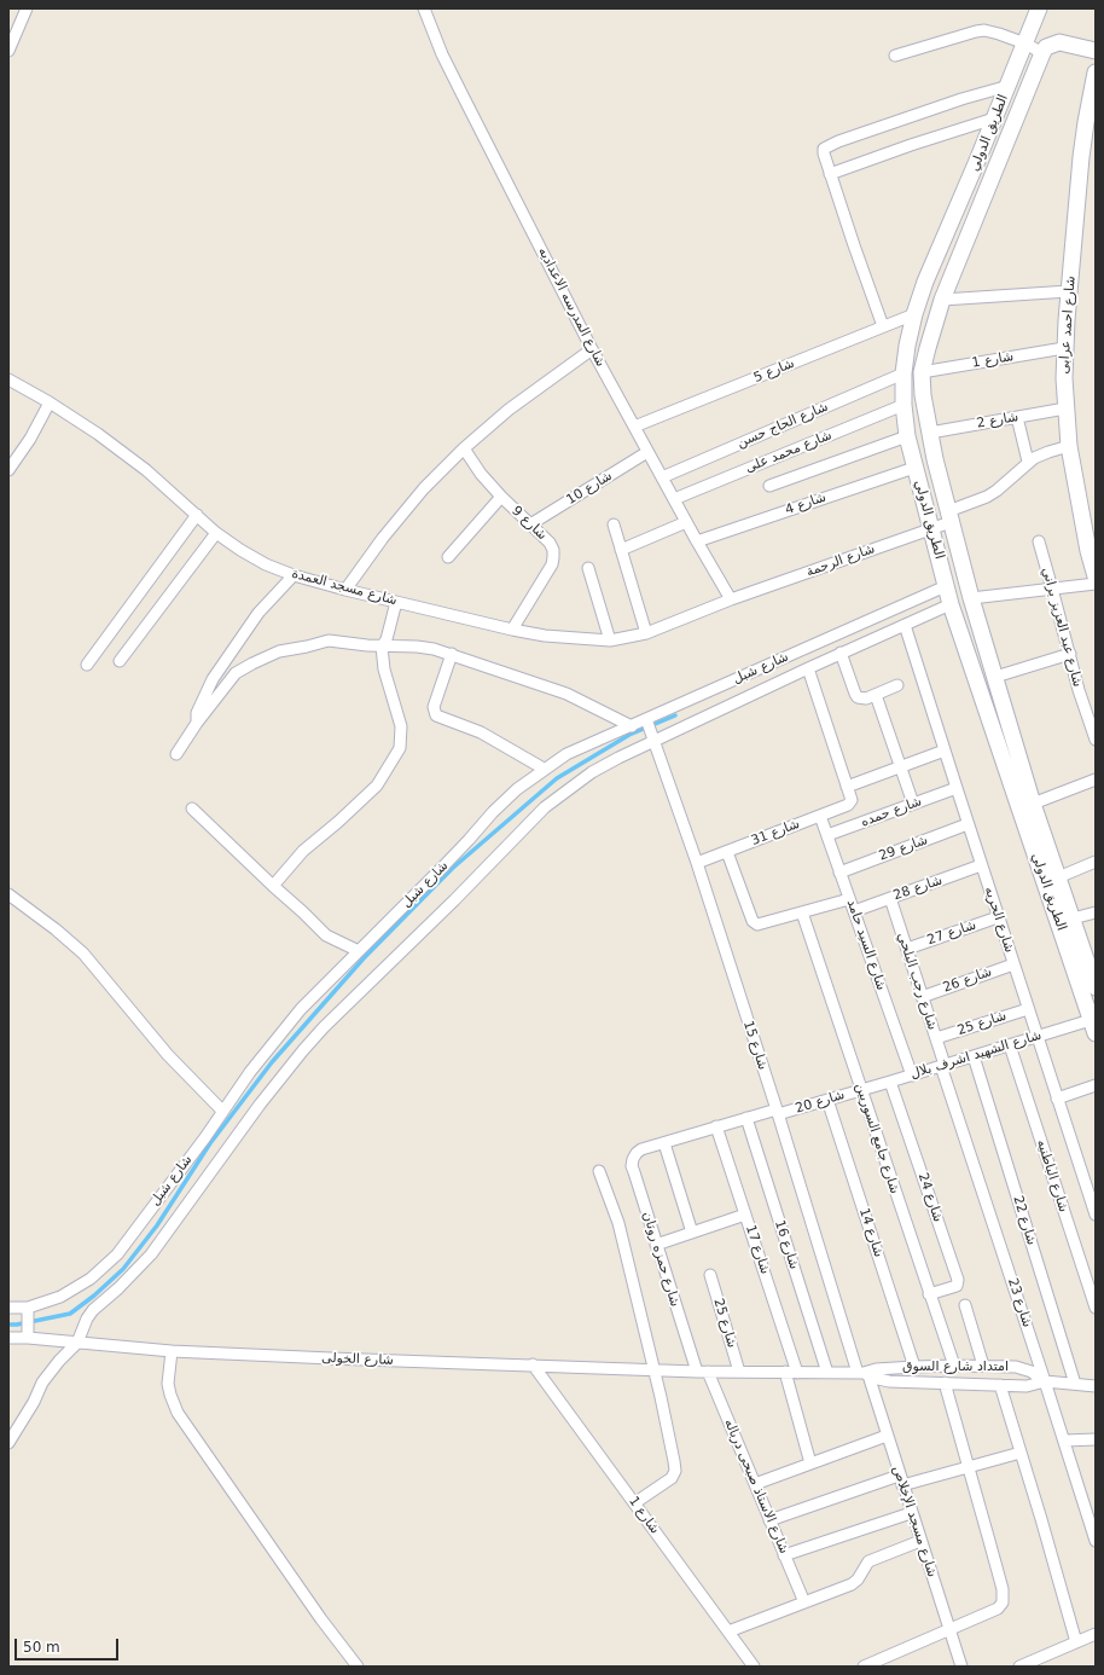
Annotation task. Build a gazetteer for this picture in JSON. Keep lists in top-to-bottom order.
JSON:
{
  "streets": {
    "street": [
      "الطريق الدولي",
      "شارع المدرسه الاعداديه",
      "شارع احمد عرابى",
      "شارع 1",
      "شارع 5",
      "شارع 2",
      "شارع الحاج حسن",
      "شارع محمد على",
      "شارع 10",
      "شارع 4",
      "شارع 9",
      "شارع الرحمة",
      "شارع مسجد العمدة",
      "شارع عبد العزيز براني",
      "شارع شبل",
      "شارع حمده",
      "شارع 31",
      "شارع 29",
      "شارع 28",
      "شارع الحريه",
      "شارع 27",
      "شارع السيد حامد",
      "شارع 26",
      "شارع رجب البلحي",
      "شارع 25",
      "شارع 15",
      "شارع الشهيد اشرف بلال",
      "شارع 20",
      "شارع جامع السوريين",
      "شارع الباطنيه",
      "شارع 24",
      "شارع 22",
      "شارع 14",
      "شارع 16",
      "شارع 17",
      "شارع حمزه روتان",
      "شارع 23",
      "شارع الخولى",
      "امتداد شارع السوق",
      "شارع الاستاذ صبحى درباله",
      "شارع مسجد الإخلاص"
    ]
  },
  "crossings": [
    ["الطريق الدولي", "شارع 1"],
    ["الطريق الدولي", "شارع 5"],
    ["الطريق الدولي", "شارع 2"],
    ["الطريق الدولي", "شارع الحاج حسن"],
    ["الطريق الدولي", "شارع محمد على"],
    ["الطريق الدولي", "شارع 4"],
    ["الطريق الدولي", "شارع الرحمة"],
    ["الطريق الدولي", "شارع شبل"],
    ["الطريق الدولي", "شارع الشهيد اشرف بلال"],
    ["شارع المدرسه الاعداديه", "شارع 5"],
    ["شارع المدرسه الاعداديه", "شارع الحاج حسن"],
    ["شارع المدرسه الاعداديه", "شارع محمد على"],
    ["شارع المدرسه الاعداديه", "شارع 10"],
    ["شارع المدرسه الاعداديه", "شارع 4"],
    ["شارع المدرسه الاعداديه", "شارع الرحمة"],
    ["شارع المدرسه الاعداديه", "شارع مسجد العمدة"],
    ["شارع احمد عرابى", "شارع 1"],
    ["شارع احمد عرابى", "شارع 2"],
    ["شارع احمد عرابى", "شارع الرحمة"],
    ["شارع 1", "شارع الخولى"],
    ["شارع 10", "شارع 9"],
    ["شارع 9", "شارع مسجد العمدة"],
    ["شارع الرحمة", "شارع مسجد العمدة"],
    ["شارع شبل", "شارع الحريه"],
    ["شارع شبل", "شارع 15"],
    ["شارع شبل", "شارع الخولى"],
    ["شارع حمده", "شارع الحريه"],
    ["شارع حمده", "شارع السيد حامد"],
    ["شارع 31", "شارع السيد حامد"],
    ["شارع 31", "شارع 15"],
    ["شارع 29", "شارع الحريه"],
    ["شارع 29", "شارع السيد حامد"],
    ["شارع 28", "شارع الحريه"],
    ["شارع 28", "شارع السيد حامد"],
    ["شارع 28", "شارع رجب البلحي"],
    ["شارع الحريه", "شارع 27"],
    ["شارع الحريه", "شارع 26"],
    ["شارع الحريه", "شارع 25"],
    ["شارع الحريه", "شارع الشهيد اشرف بلال"],
    ["شارع 27", "شارع رجب البلحي"],
    ["شارع السيد حامد", "شارع الشهيد اشرف بلال"],
    ["شارع 26", "شارع رجب البلحي"],
    ["شارع رجب البلحي", "شارع 25"],
    ["شارع رجب البلحي", "شارع الشهيد اشرف بلال"],
    ["شارع رجب البلحي", "شارع 23"],
    ["شارع 25", "امتداد شارع السوق"],
    ["شارع 15", "شارع 20"],
    ["شارع 15", "امتداد شارع السوق"],
    ["شارع 15", "شارع مسجد الإخلاص"],
    ["شارع الشهيد اشرف بلال", "شارع 20"],
    ["شارع الشهيد اشرف بلال", "شارع جامع السوريين"],
    ["شارع الشهيد اشرف بلال", "شارع الباطنيه"],
    ["شارع الشهيد اشرف بلال", "شارع 24"],
    ["شارع الشهيد اشرف بلال", "شارع 22"],
    ["شارع الشهيد اشرف بلال", "شارع 23"],
    ["شارع 20", "شارع جامع السوريين"],
    ["شارع 20", "شارع 14"],
    ["شارع 20", "شارع 16"],
    ["شارع 20", "شارع 17"],
    ["شارع 20", "شارع حمزه روتان"],
    ["شارع جامع السوريين", "شارع 24"],
    ["شارع جامع السوريين", "امتداد شارع السوق"],
    ["شارع 22", "امتداد شارع السوق"],
    ["شارع 14", "امتداد شارع السوق"],
    ["شارع 16", "امتداد شارع السوق"],
    ["شارع 17", "امتداد شارع السوق"],
    ["شارع حمزه روتان", "شارع الخولى"],
    ["شارع حمزه روتان", "امتداد شارع السوق"],
    ["شارع حمزه روتان", "شارع الاستاذ صبحى درباله"],
    ["شارع 23", "امتداد شارع السوق"],
    ["شارع الخولى", "امتداد شارع السوق"],
    ["شارع الخولى", "شارع الاستاذ صبحى درباله"],
    ["امتداد شارع السوق", "شارع الاستاذ صبحى درباله"],
    ["امتداد شارع السوق", "شارع مسجد الإخلاص"]
  ],
  "scale_bar": "50 m"
}
